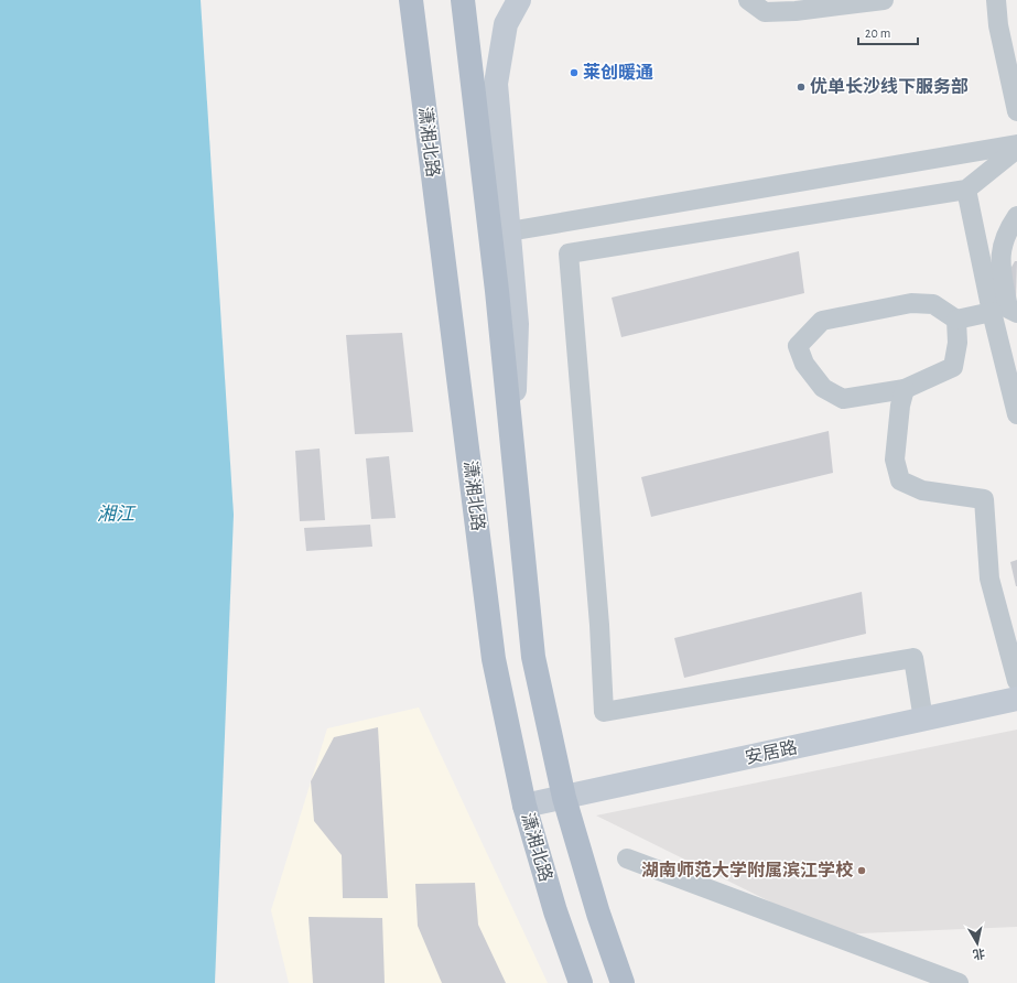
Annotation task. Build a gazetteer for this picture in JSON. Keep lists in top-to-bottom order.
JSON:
{
  "streets": {
    "main road": ["潇湘北路", "安居路"]
  },
  "crossings": [
    ["潇湘北路", "安居路"]
  ],
  "water": ["湘江"],
  "places": ["莱创暖通", "优单长沙线下服务部", "湖南师范大学附属滨江学校"],
  "scale_bar": "20 m",
  "north": "bottom"
}
